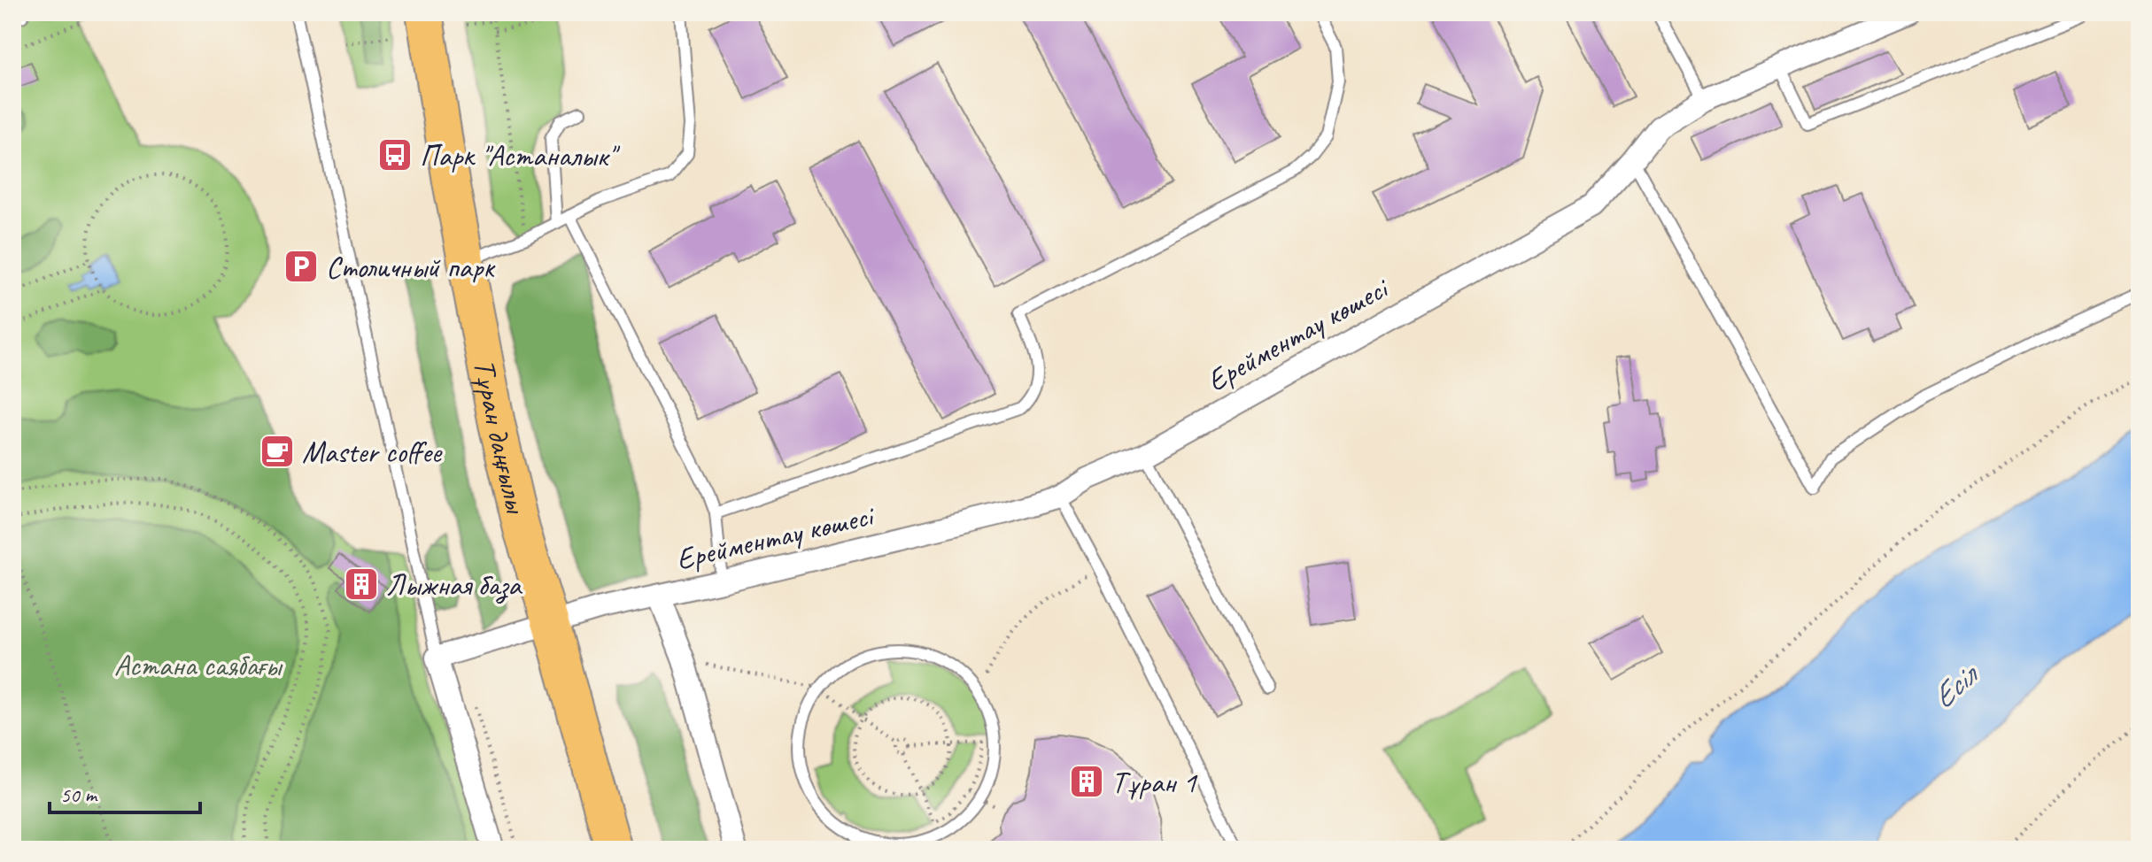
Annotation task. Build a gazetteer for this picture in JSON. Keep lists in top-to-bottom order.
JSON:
{
  "streets": {
    "main road": ["Тұран даңғылы"],
    "street": ["Ерейментау көшесі"]
  },
  "crossings": [
    ["Ерейментау көшесі", "Тұран даңғылы"]
  ],
  "water": ["Есіл"],
  "parks": ["Астана саябағы"],
  "places": {
    "bus stop": ["Парк \"Астаналык\""],
    "parking": ["Столичный парк"],
    "cafe": ["Master coffee"],
    "building": ["Лыжная база", "Тұран 1"]
  },
  "scale_bar": "50 m"
}
